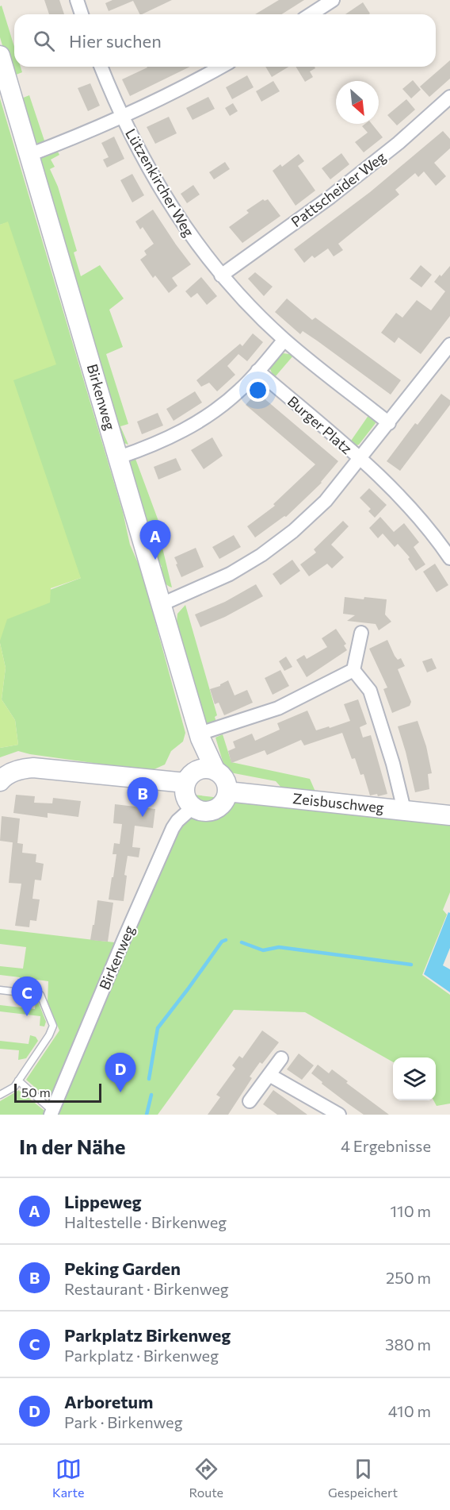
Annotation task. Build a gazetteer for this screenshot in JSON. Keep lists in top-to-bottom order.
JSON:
{
  "streets": {
    "street": [
      "Lützenkircher Weg",
      "Pattscheider Weg",
      "Birkenweg",
      "Burger Platz",
      "Zeisbuschweg"
    ]
  },
  "crossings": [
    ["Lützenkircher Weg", "Pattscheider Weg"],
    ["Birkenweg", "Zeisbuschweg"]
  ],
  "scale_bar": "50 m",
  "north": "bottom right",
  "page": {
    "search": "Hier suchen",
    "pins": [
      "A",
      "B",
      "C",
      "D"
    ],
    "scale": "50 m",
    "heading": ["In der Nähe", "4 Ergebnisse"],
    "list": [
      {
        "mark": "A",
        "name": "Lippeweg",
        "note": "Haltestelle · Birkenweg",
        "value": "110 m"
      },
      {
        "mark": "B",
        "name": "Peking Garden",
        "note": "Restaurant · Birkenweg",
        "value": "250 m"
      },
      {
        "mark": "C",
        "name": "Parkplatz Birkenweg",
        "note": "Parkplatz · Birkenweg",
        "value": "380 m"
      },
      {
        "mark": "D",
        "name": "Arboretum",
        "note": "Park · Birkenweg",
        "value": "410 m"
      }
    ],
    "nav": ["Karte", "Route", "Gespeichert"]
  }
}
